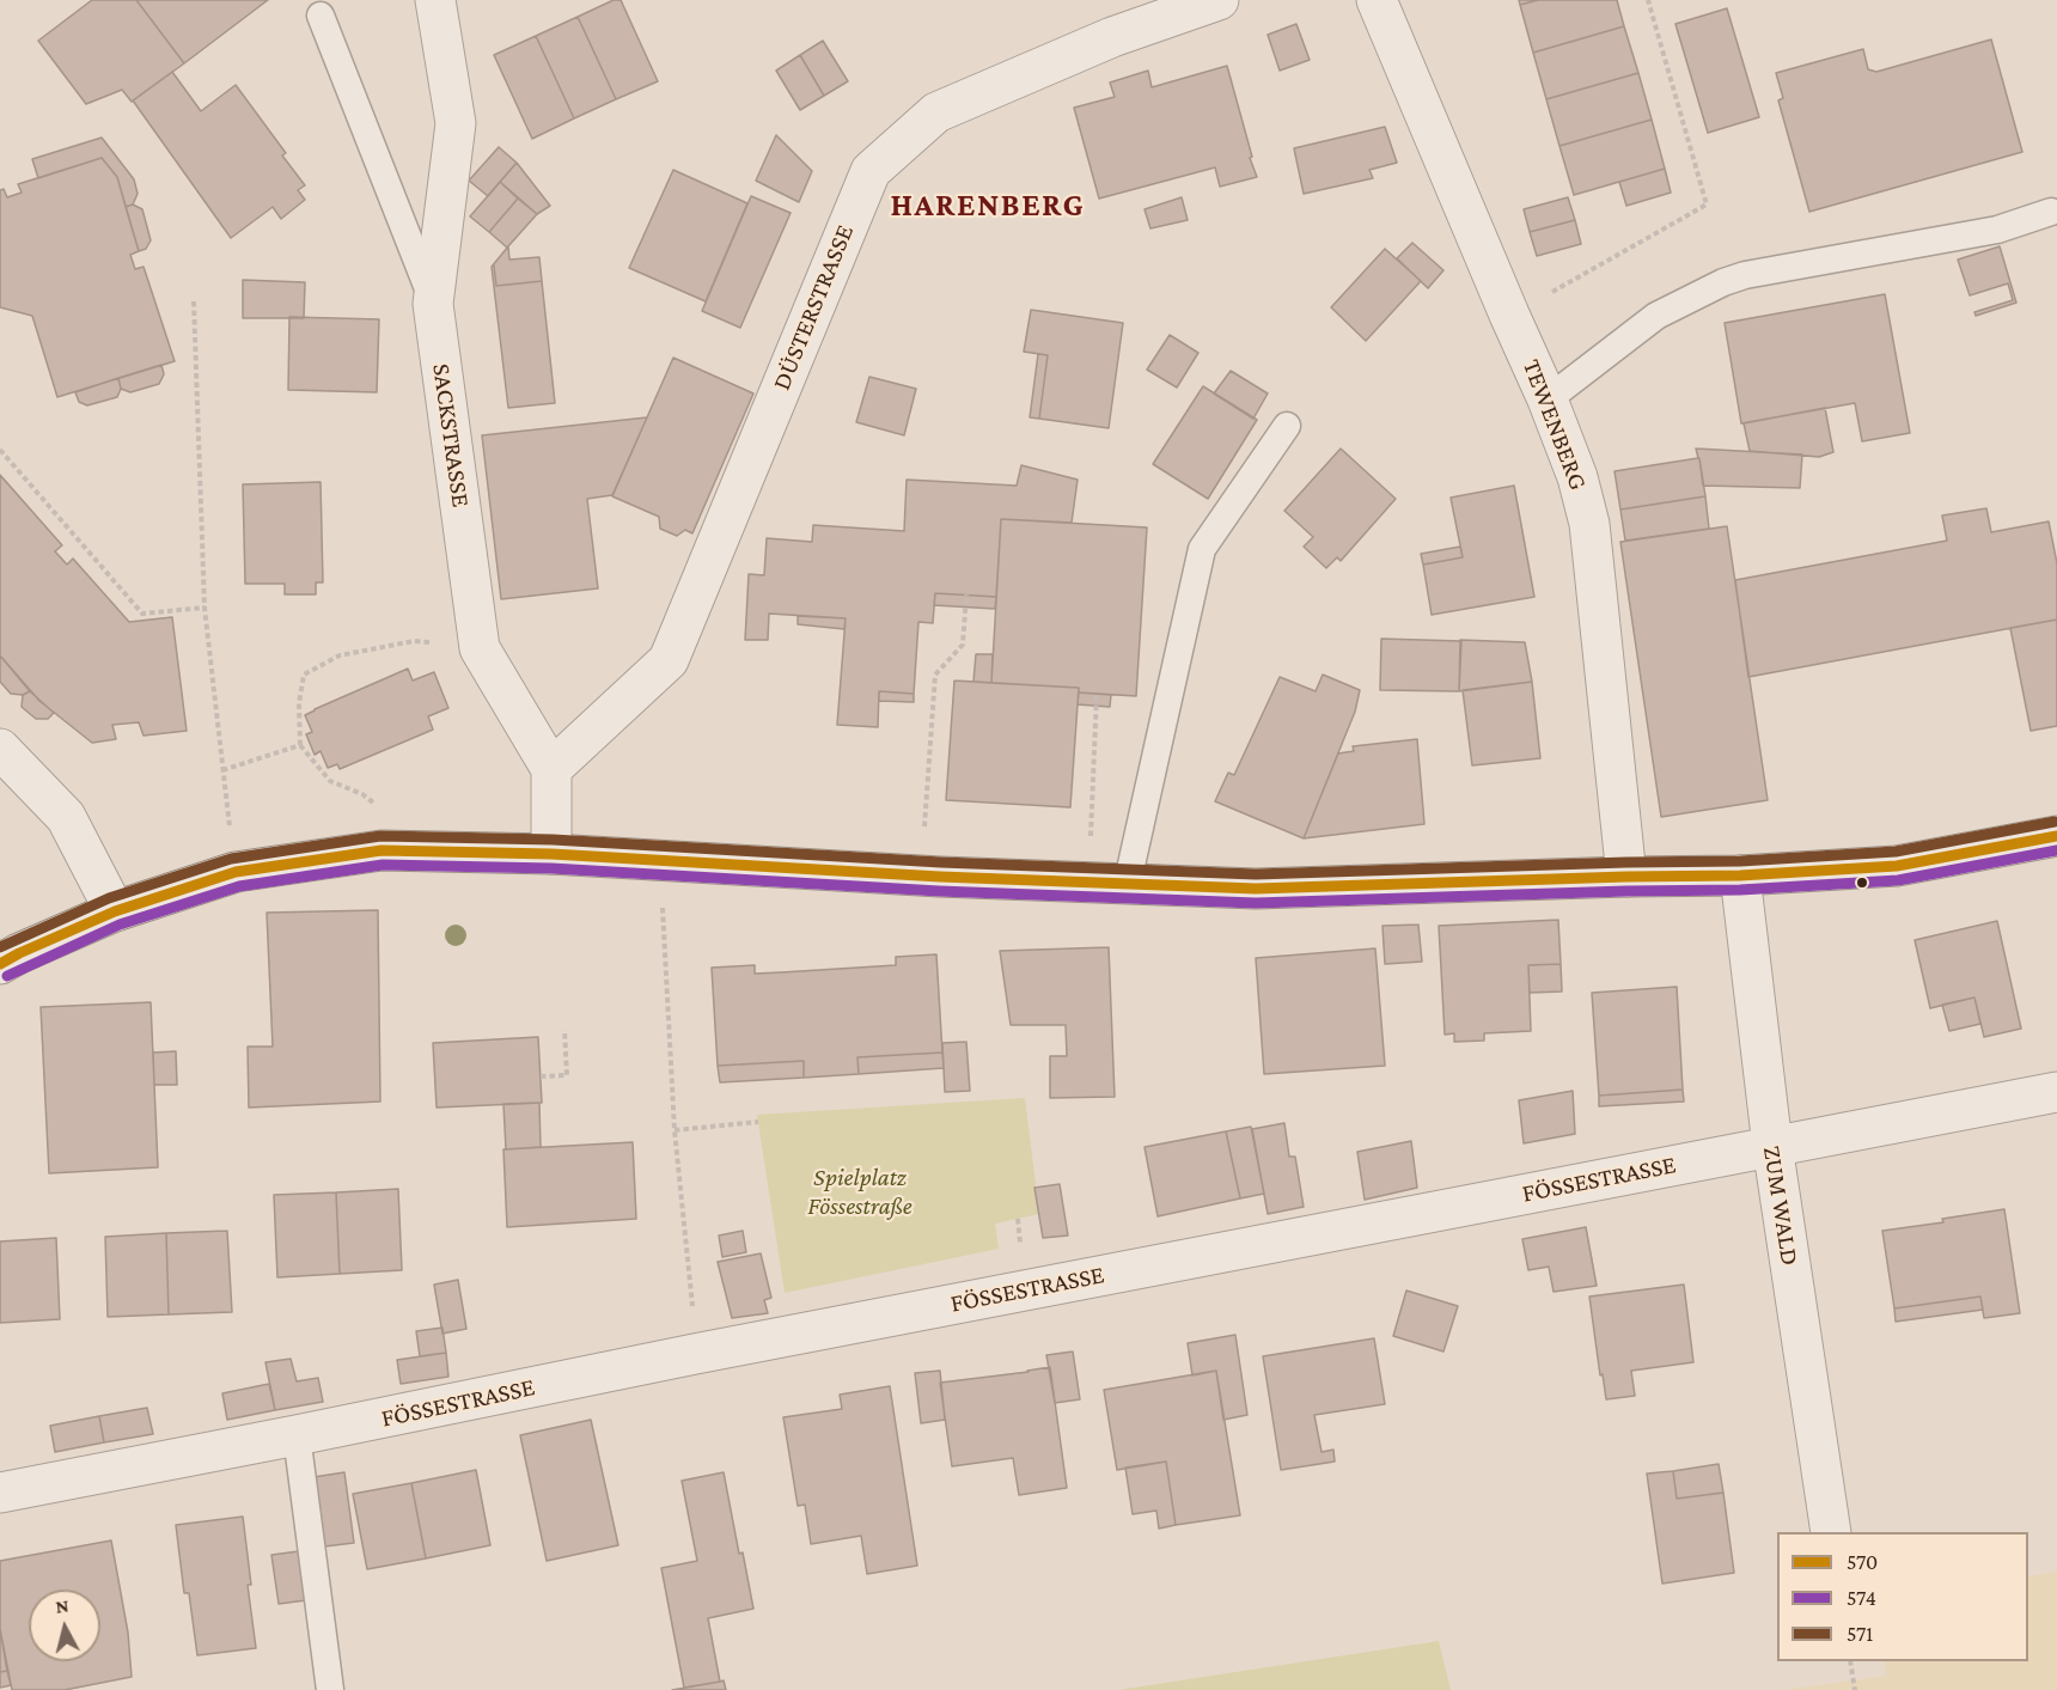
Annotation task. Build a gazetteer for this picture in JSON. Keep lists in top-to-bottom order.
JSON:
{
  "streets": {
    "street": [
      "DÜSTERSTRASSE",
      "TEWENBERG",
      "SACKSTRASSE",
      "FÖSSESTRASSE",
      "ZUM WALD"
    ]
  },
  "crossings": [
    ["DÜSTERSTRASSE", "SACKSTRASSE"],
    ["FÖSSESTRASSE", "ZUM WALD"]
  ],
  "districts": ["HARENBERG"],
  "parks": ["Spielplatz Fössestraße"],
  "lines": ["transit line 571", "transit line 570", "transit line 574"],
  "legend": ["570", "574", "571"],
  "north": "top"
}
